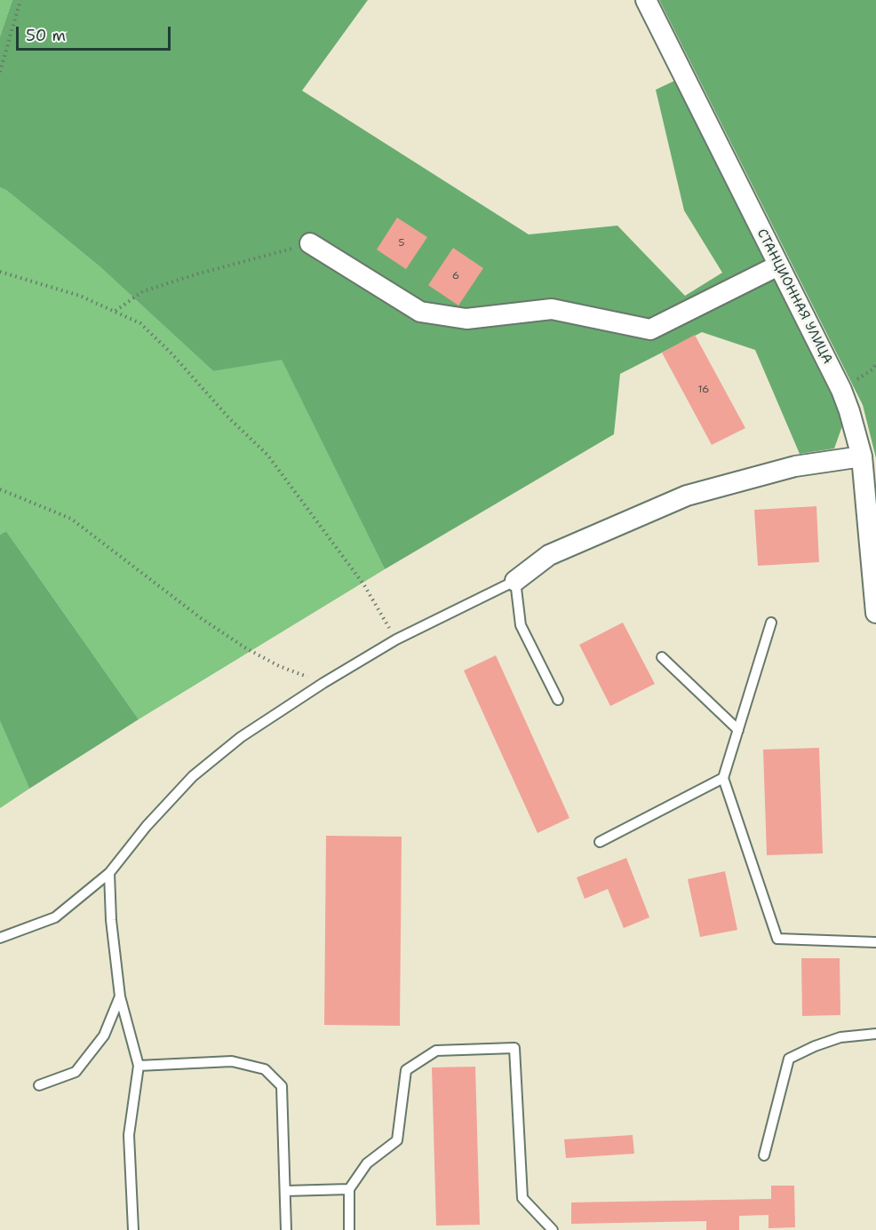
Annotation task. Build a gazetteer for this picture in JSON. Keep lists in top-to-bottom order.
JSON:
{
  "streets": {
    "street": ["СТАНЦИОННАЯ УЛИЦА"]
  },
  "house_numbers": ["5", "6", "16"],
  "scale_bar": "50 m"
}
